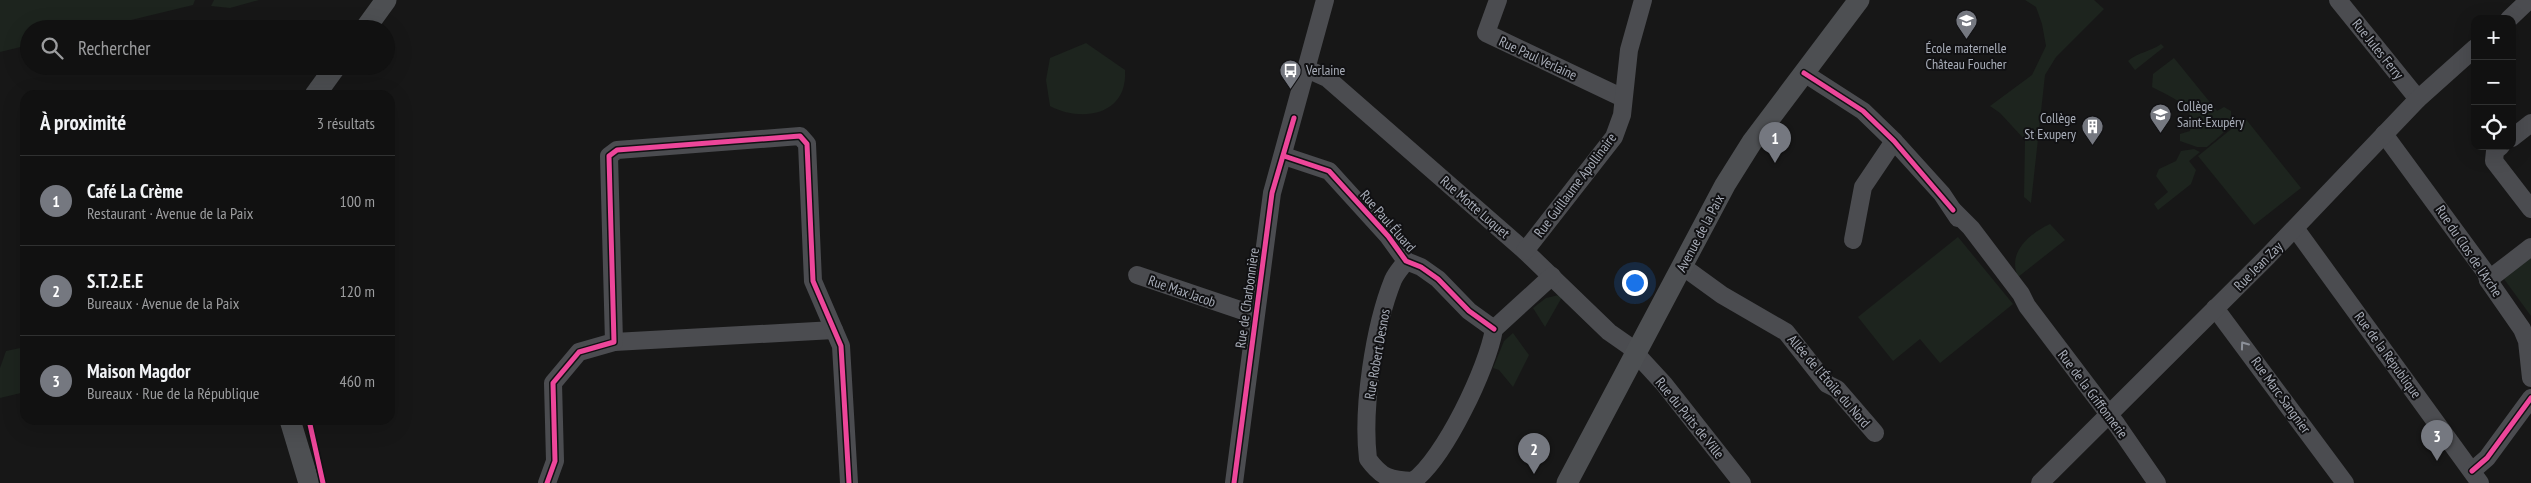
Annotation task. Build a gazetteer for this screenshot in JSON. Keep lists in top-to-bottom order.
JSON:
{
  "streets": {
    "main road": ["Avenue de la Paix"],
    "street": [
      "Rue Jules Ferry",
      "Rue Paul Verlaine",
      "Rue Guillaume Apollinaire",
      "Rue Motte Luquet",
      "Rue Paul Éluard",
      "Rue du Clos de l'Arche",
      "Rue Jean Zay",
      "Rue Max Jacob",
      "Rue de Charbonnière",
      "Rue Robert Desnos",
      "Rue de la République",
      "Allée de l'Étoile du Nord",
      "Rue de la Griffonnerie",
      "Rue Marc Sangnier",
      "Rue du Puits de Ville"
    ]
  },
  "crossings": [
    ["Rue Jules Ferry", "Rue Jean Zay"],
    ["Rue Paul Verlaine", "Rue Guillaume Apollinaire"],
    ["Rue Guillaume Apollinaire", "Rue Motte Luquet"],
    ["Rue Motte Luquet", "Avenue de la Paix"],
    ["Rue Motte Luquet", "Rue de Charbonnière"],
    ["Rue Motte Luquet", "Rue du Puits de Ville"],
    ["Rue Paul Éluard", "Rue de Charbonnière"],
    ["Rue Paul Éluard", "Rue Robert Desnos"],
    ["Avenue de la Paix", "Allée de l'Étoile du Nord"],
    ["Avenue de la Paix", "Rue de la Griffonnerie"],
    ["Avenue de la Paix", "Rue du Puits de Ville"],
    ["Rue du Clos de l'Arche", "Rue Jean Zay"],
    ["Rue Jean Zay", "Rue de la République"],
    ["Rue Jean Zay", "Rue de la Griffonnerie"],
    ["Rue Jean Zay", "Rue Marc Sangnier"],
    ["Rue Max Jacob", "Rue de Charbonnière"]
  ],
  "one_way": ["Rue Marc Sangnier"],
  "places": {
    "school or university": ["École maternelle Château Foucher", "Collège Saint-Exupéry"],
    "bus stop": ["Verlaine"],
    "building": ["Collège St Exupery"]
  },
  "page": {
    "map_buttons": ["+", "−"],
    "search": "Rechercher",
    "heading": ["À proximité", "3 résultats"],
    "pins": ["1", "3", "2"],
    "list": [
      {
        "mark": "1",
        "name": "Café La Crème",
        "note": "Restaurant · Avenue de la Paix",
        "value": "100 m"
      },
      {
        "mark": "2",
        "name": "S.T.2.E.E",
        "note": "Bureaux · Avenue de la Paix",
        "value": "120 m"
      },
      {
        "mark": "3",
        "name": "Maison Magdor",
        "note": "Bureaux · Rue de la République",
        "value": "460 m"
      }
    ]
  }
}
